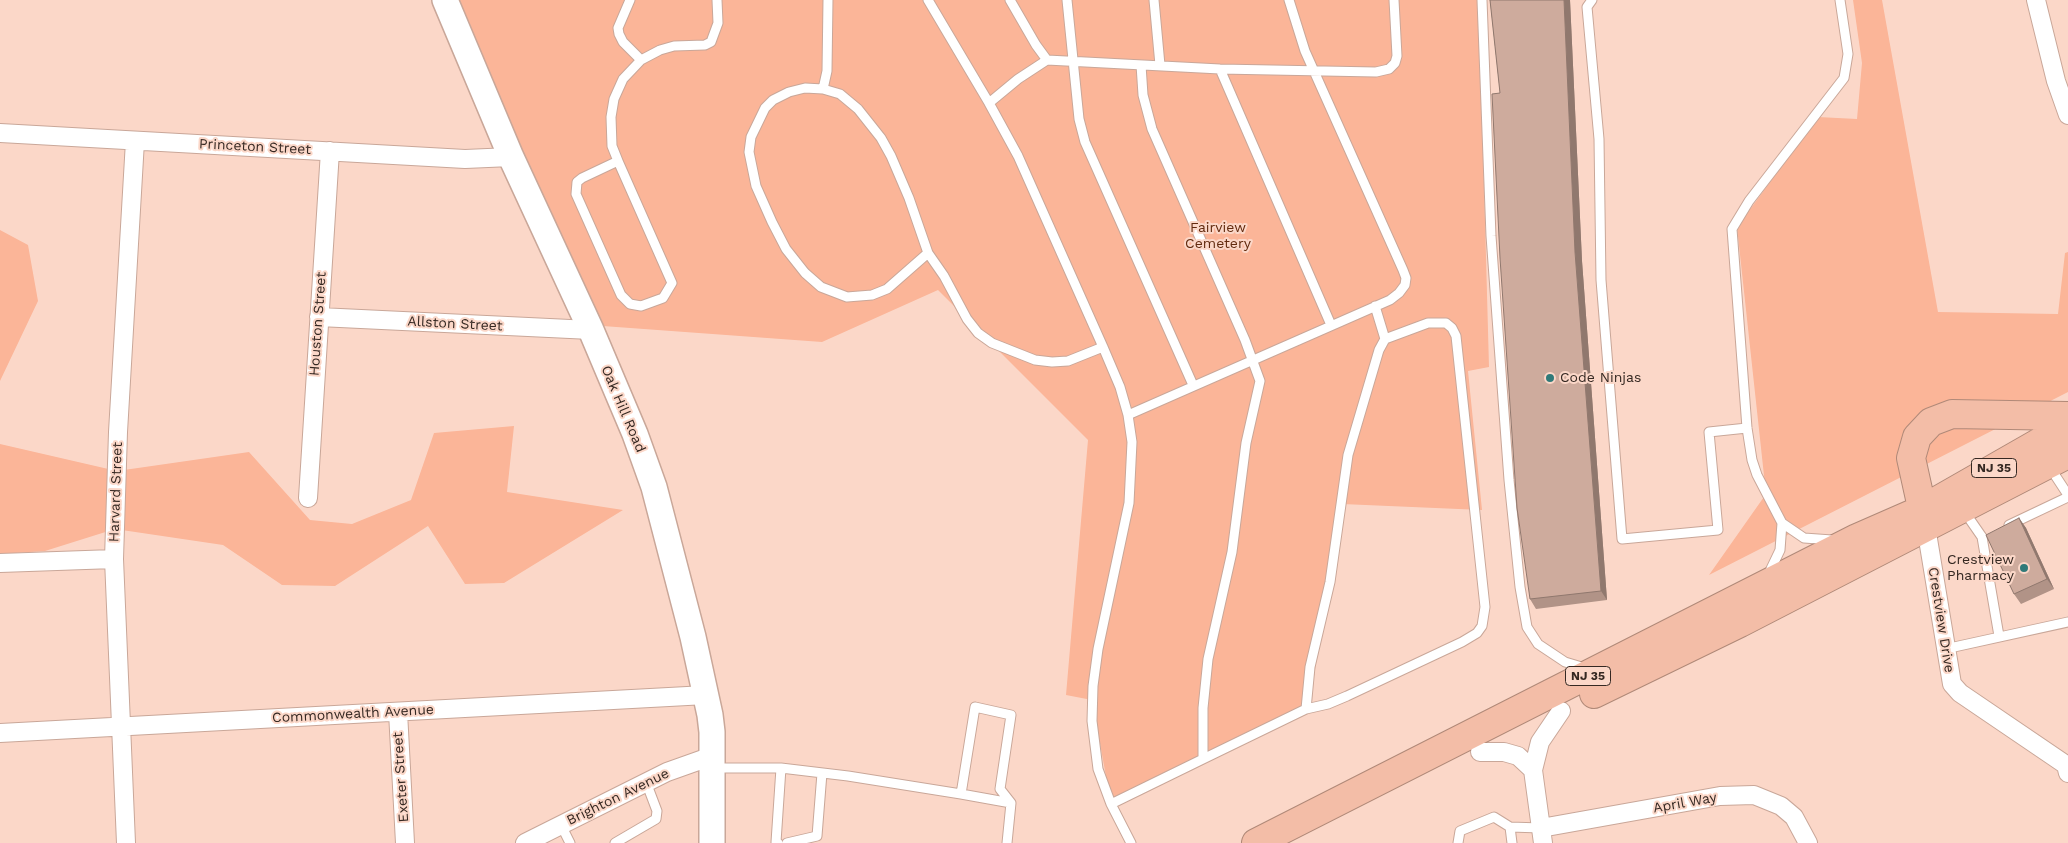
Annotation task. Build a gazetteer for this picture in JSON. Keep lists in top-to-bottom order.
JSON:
{
  "streets": {
    "highway": ["NJ 35"],
    "street": [
      "Princeton Street",
      "Houston Street",
      "Allston Street",
      "Oak Hill Road",
      "Harvard Street",
      "Crestview Drive",
      "Commonwealth Avenue",
      "Exeter Street",
      "Brighton Avenue",
      "April Way"
    ]
  },
  "crossings": [
    ["Princeton Street", "Houston Street"],
    ["Princeton Street", "Oak Hill Road"],
    ["Princeton Street", "Harvard Street"],
    ["Houston Street", "Allston Street"],
    ["Allston Street", "Oak Hill Road"],
    ["Oak Hill Road", "Commonwealth Avenue"],
    ["Oak Hill Road", "Brighton Avenue"],
    ["NJ 35", "Crestview Drive"],
    ["Harvard Street", "Commonwealth Avenue"],
    ["Commonwealth Avenue", "Exeter Street"]
  ],
  "parks": ["Fairview Cemetery"],
  "places": ["Code Ninjas", "Crestview Pharmacy"]
}
